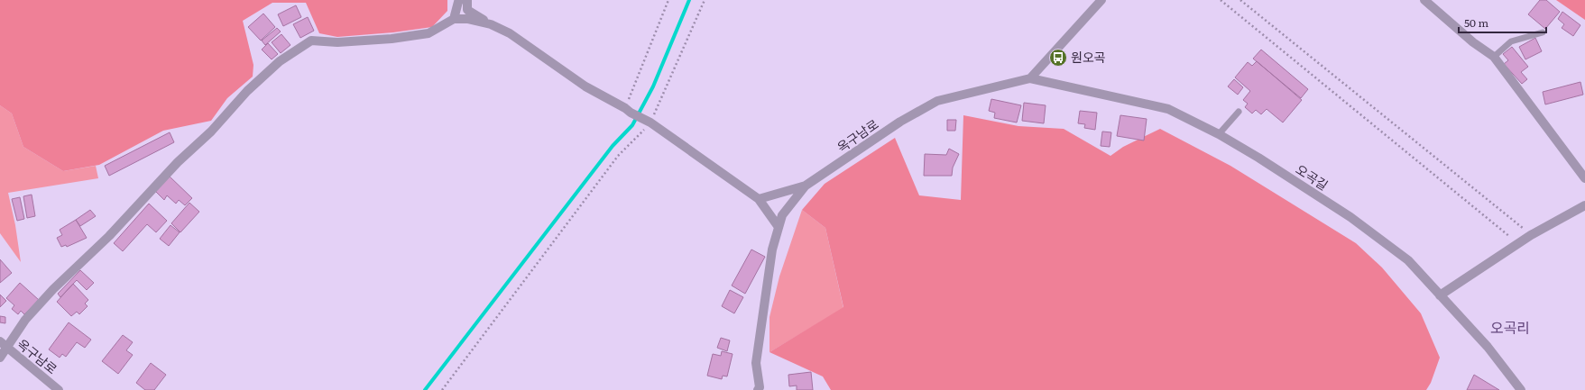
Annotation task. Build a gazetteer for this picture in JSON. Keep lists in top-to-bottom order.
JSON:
{
  "streets": {
    "street": ["옥구남로", "오곡길"]
  },
  "crossings": [
    ["옥구남로", "오곡길"]
  ],
  "districts": ["오곡리"],
  "places": {
    "bus stop": ["원오곡"]
  },
  "scale_bar": "50 m"
}
